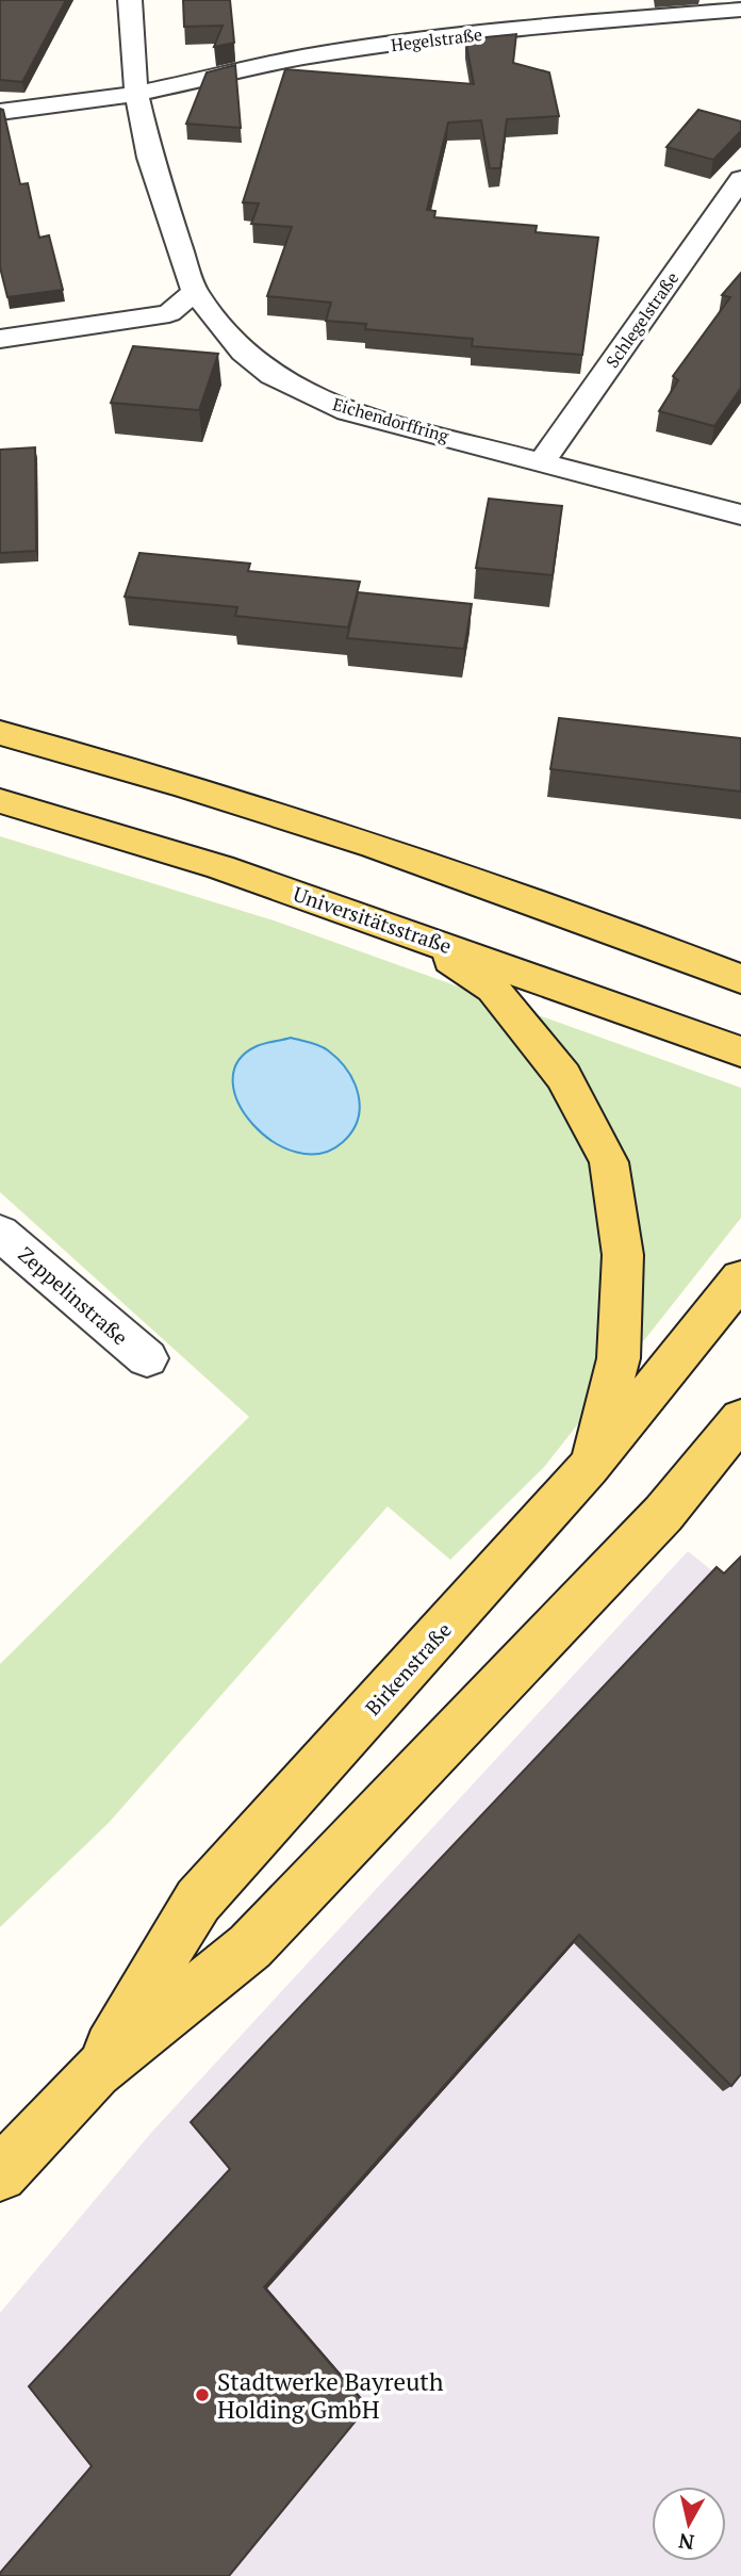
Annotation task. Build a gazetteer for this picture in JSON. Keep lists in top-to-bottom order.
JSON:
{
  "streets": {
    "main road": ["Universitätsstraße", "Birkenstraße"],
    "street": [
      "Hegelstraße",
      "Schlegelstraße",
      "Eichendorffring",
      "Zeppelinstraße"
    ]
  },
  "crossings": [
    ["Hegelstraße", "Eichendorffring"],
    ["Schlegelstraße", "Eichendorffring"]
  ],
  "places": ["Stadtwerke Bayreuth Holding GmbH"],
  "north": "bottom"
}
